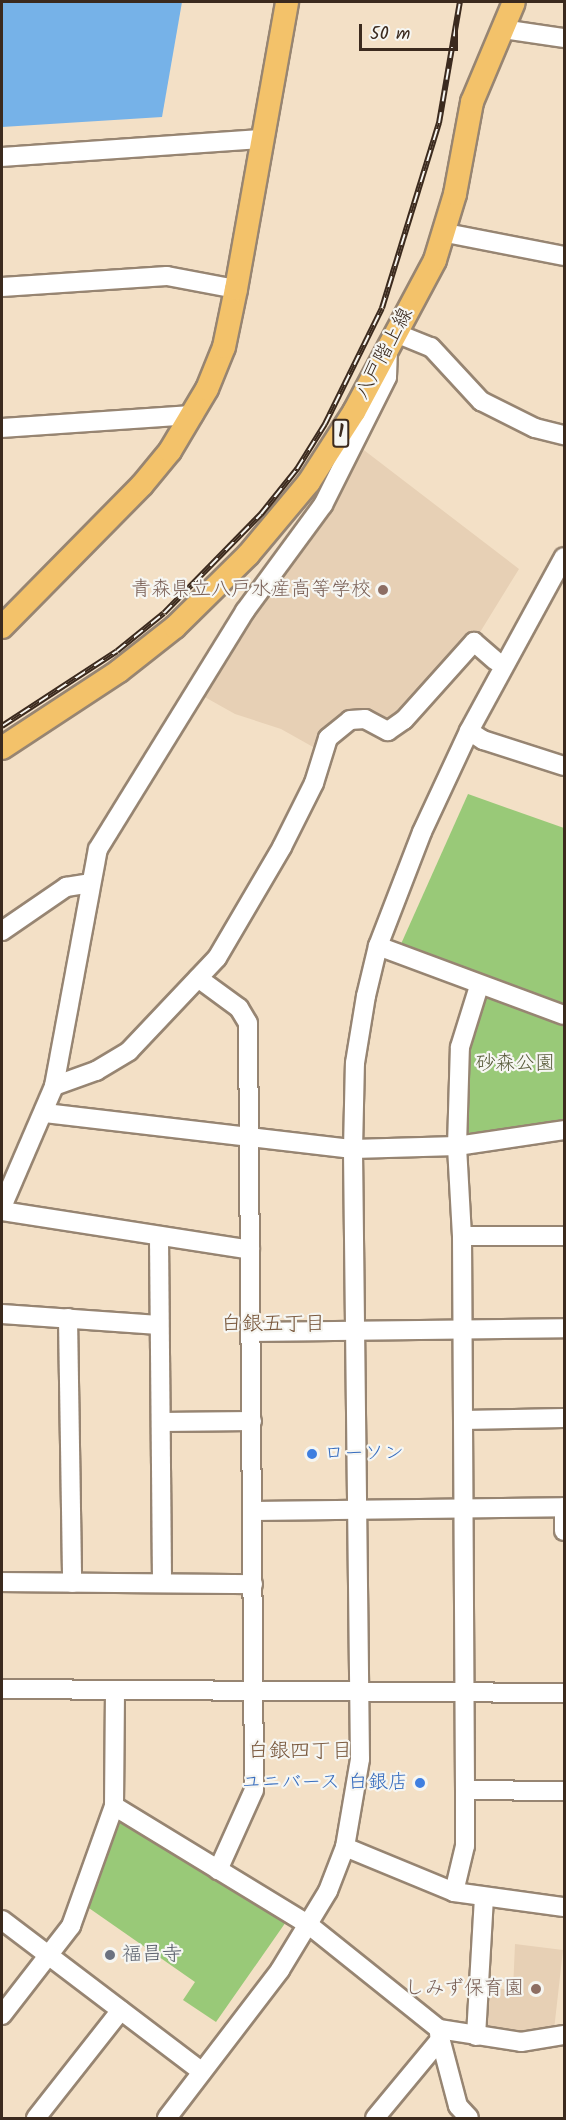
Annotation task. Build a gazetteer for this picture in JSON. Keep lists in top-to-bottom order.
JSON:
{
  "streets": {
    "main road": ["八戸階上線", "1"]
  },
  "districts": ["白銀五丁目", "白銀四丁目"],
  "parks": ["砂森公園"],
  "places": [
    "青森県立八戸水産高等学校",
    "ローソン",
    "ユニバース 白銀店",
    "福昌寺",
    "しみず保育園"
  ],
  "scale_bar": "50 m"
}
